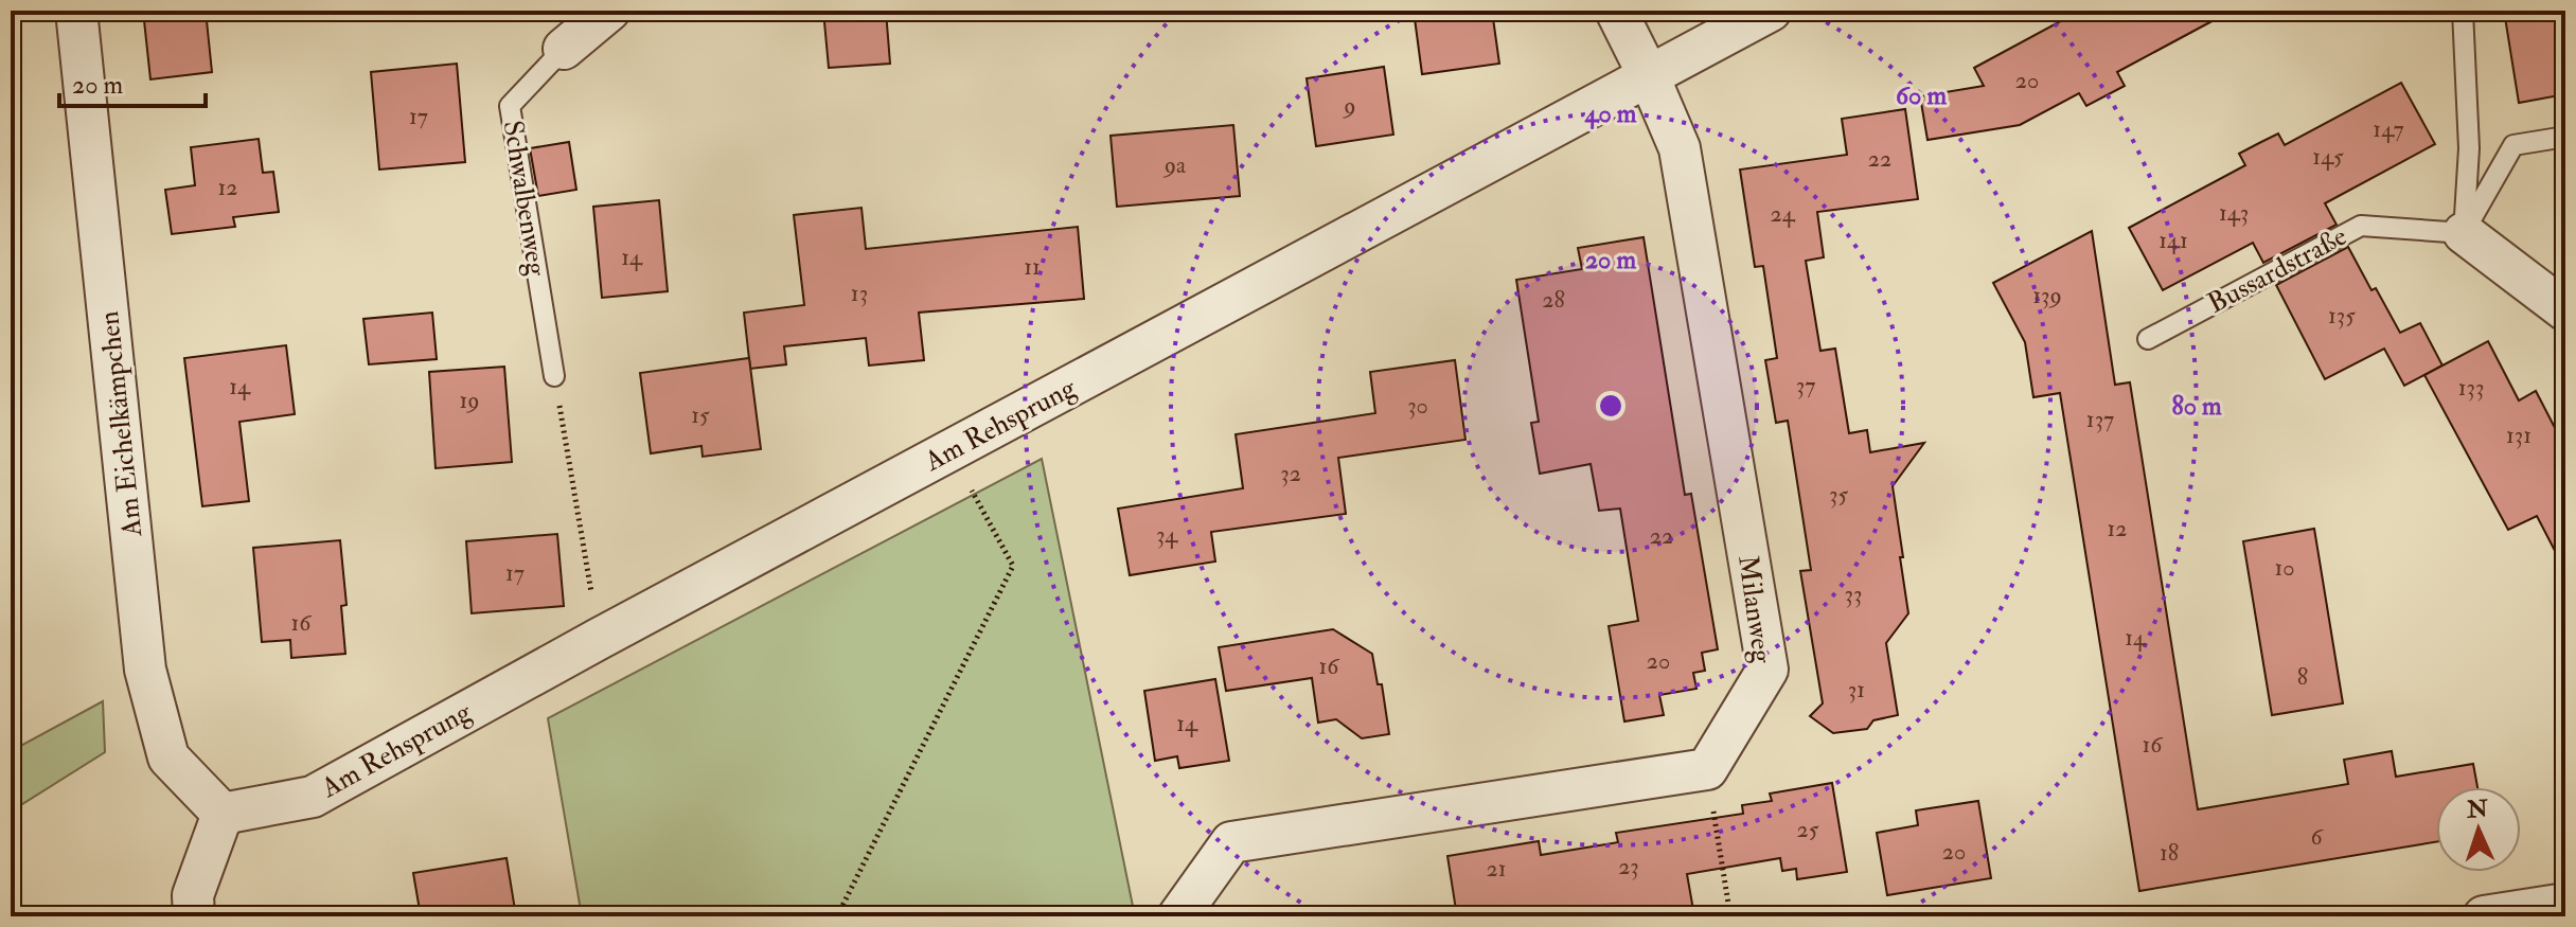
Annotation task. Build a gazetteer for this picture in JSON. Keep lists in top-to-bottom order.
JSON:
{
  "streets": {
    "street": [
      "Schwalbenweg",
      "Am Eichelkämpchen",
      "Am Rehsprung",
      "Milanweg"
    ],
    "lane": ["Bussardstraße"]
  },
  "crossings": [
    ["Am Eichelkämpchen", "Am Rehsprung"],
    ["Am Rehsprung", "Milanweg"]
  ],
  "house_numbers": [
    "20",
    "9",
    "17",
    "147",
    "145",
    "22",
    "9a",
    "12",
    "143",
    "24",
    "141",
    "14",
    "11",
    "13",
    "139",
    "28",
    "135",
    "37",
    "14",
    "133",
    "19",
    "30",
    "15",
    "137",
    "131",
    "32",
    "35",
    "12",
    "34",
    "22",
    "10",
    "17",
    "33",
    "16",
    "14",
    "20",
    "16",
    "8",
    "31",
    "14",
    "16",
    "25",
    "6",
    "20",
    "18",
    "23",
    "21"
  ],
  "scale_bar": "20 m",
  "north": "top",
  "rings": [
    "60 m",
    "40 m",
    "20 m",
    "80 m"
  ]
}
